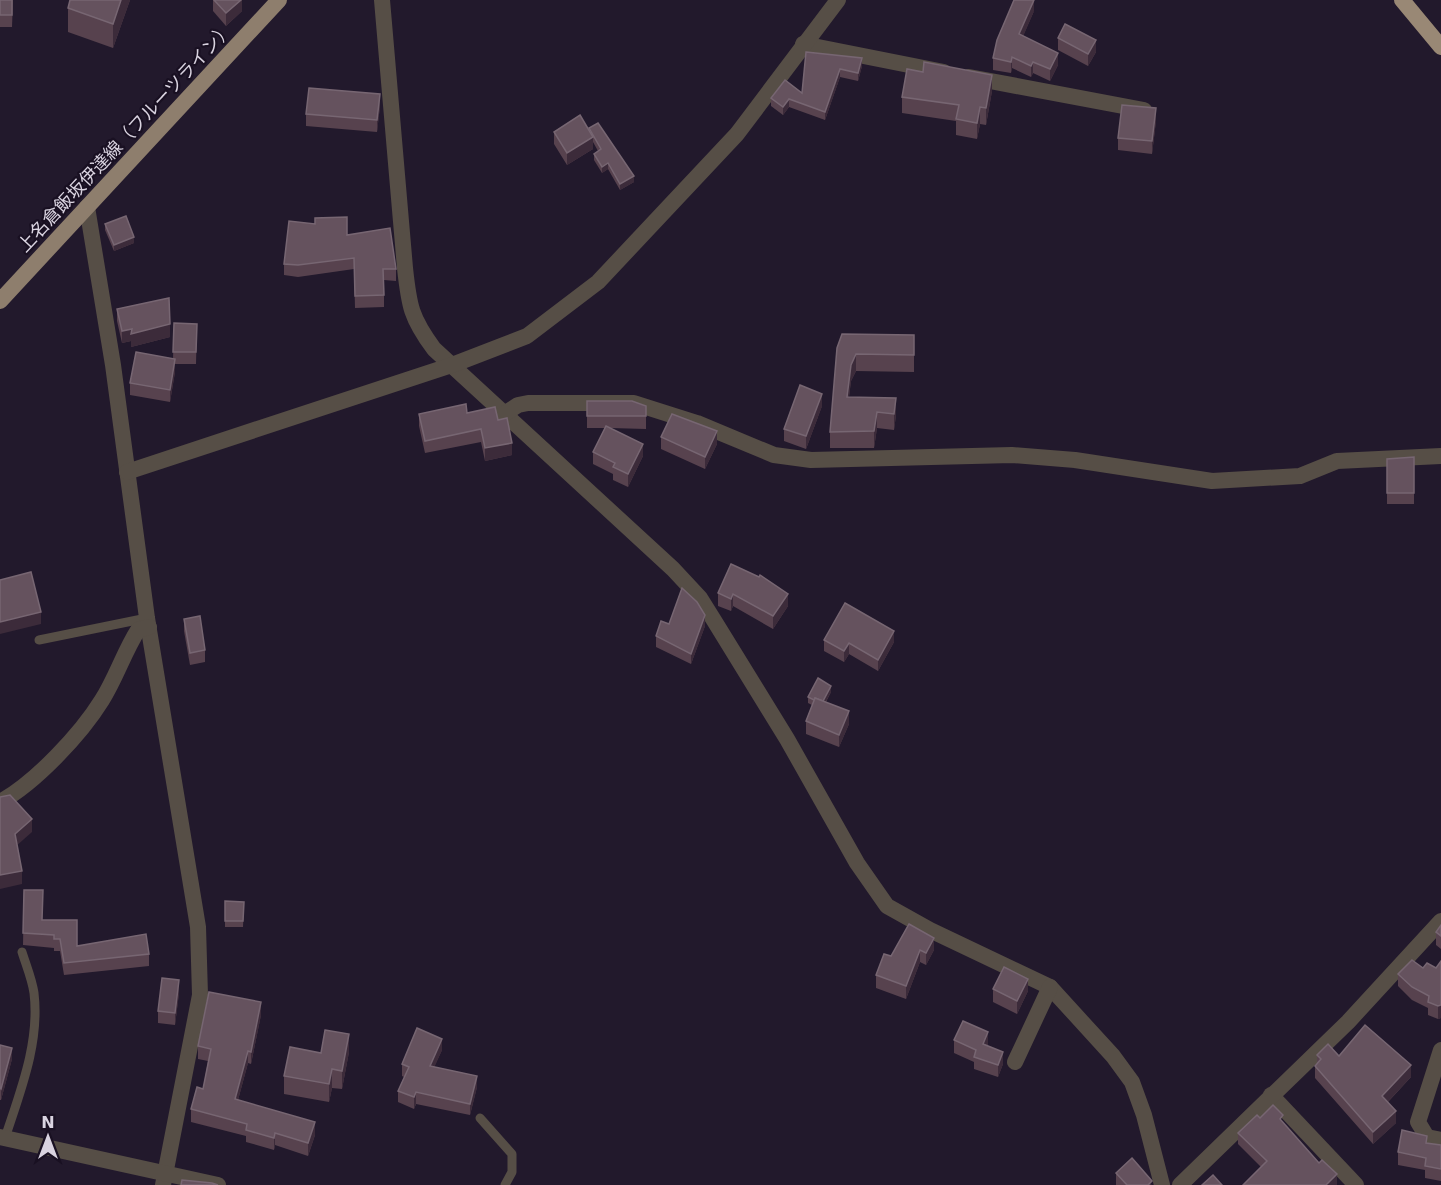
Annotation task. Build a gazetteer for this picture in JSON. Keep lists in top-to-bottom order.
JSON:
{
  "streets": {
    "main road": ["上名倉飯坂伊達線（フルーツライン）"]
  },
  "north": "top"
}
